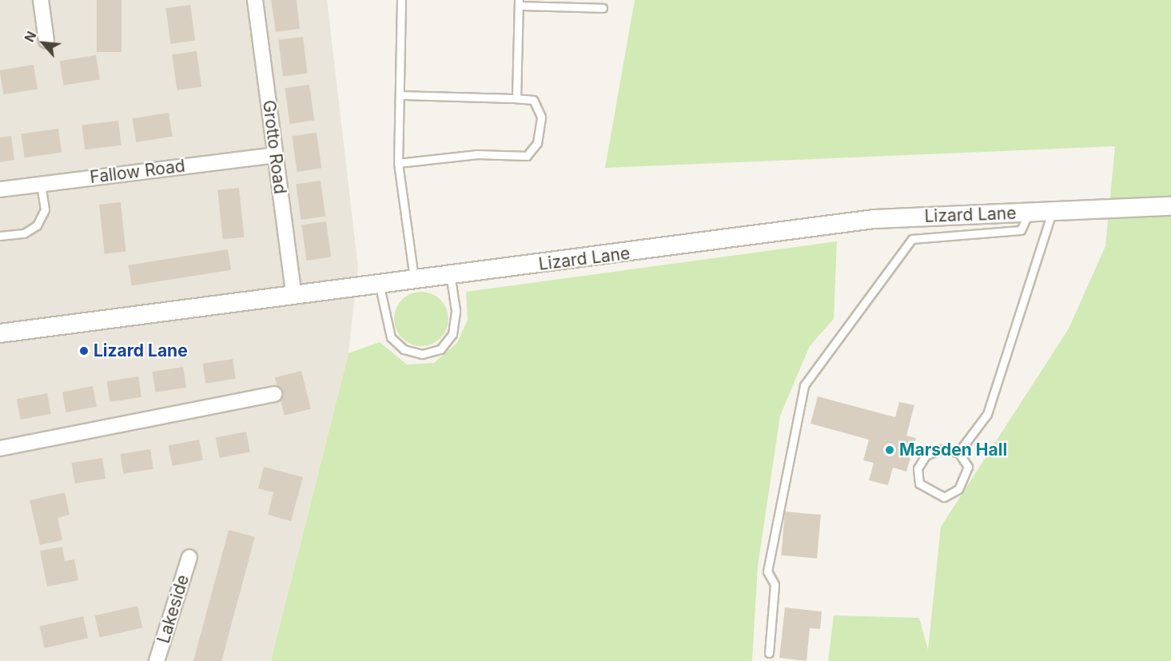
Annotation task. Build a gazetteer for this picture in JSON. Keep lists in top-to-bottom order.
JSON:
{
  "streets": {
    "street": [
      "Grotto Road",
      "Fallow Road",
      "Lizard Lane",
      "Lakeside"
    ]
  },
  "crossings": [
    ["Grotto Road", "Fallow Road"],
    ["Grotto Road", "Lizard Lane"]
  ],
  "places": ["Lizard Lane", "Marsden Hall"],
  "north": "top left"
}
